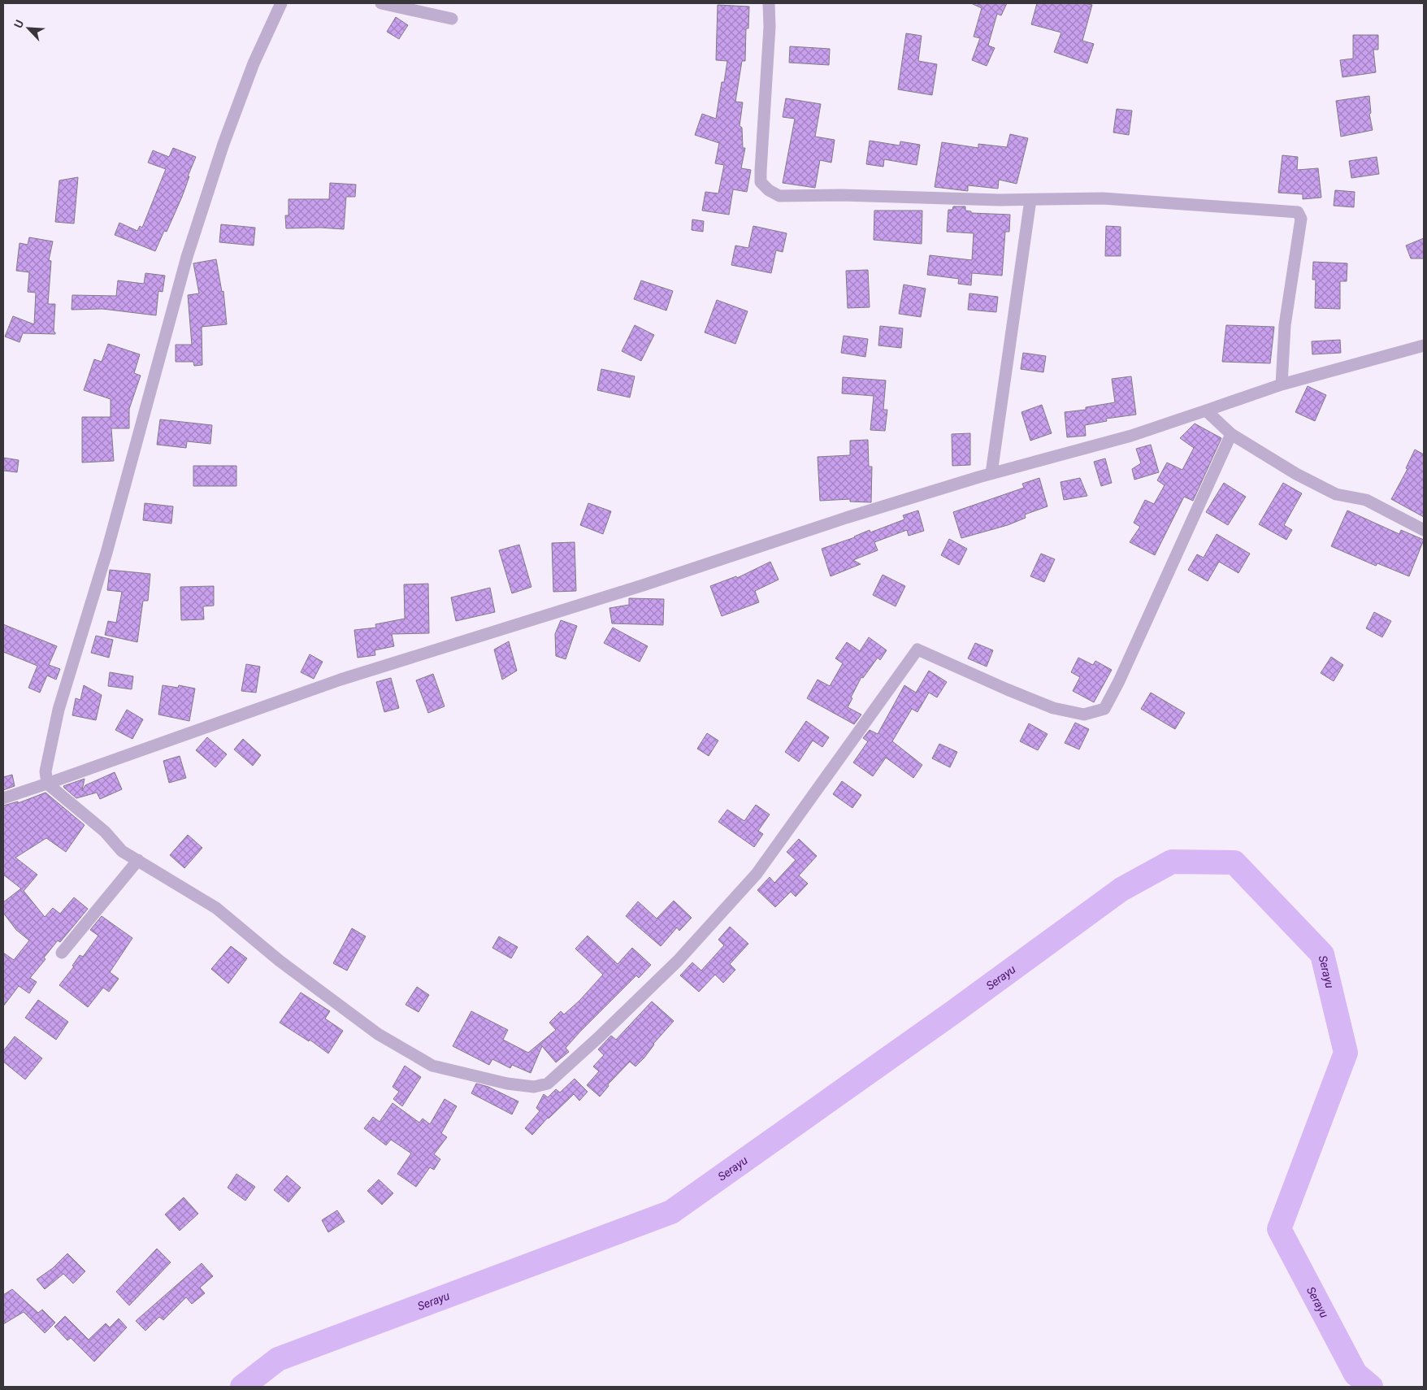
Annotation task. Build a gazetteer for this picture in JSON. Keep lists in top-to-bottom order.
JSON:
{
  "water": ["Serayu"],
  "north": "top left"
}
